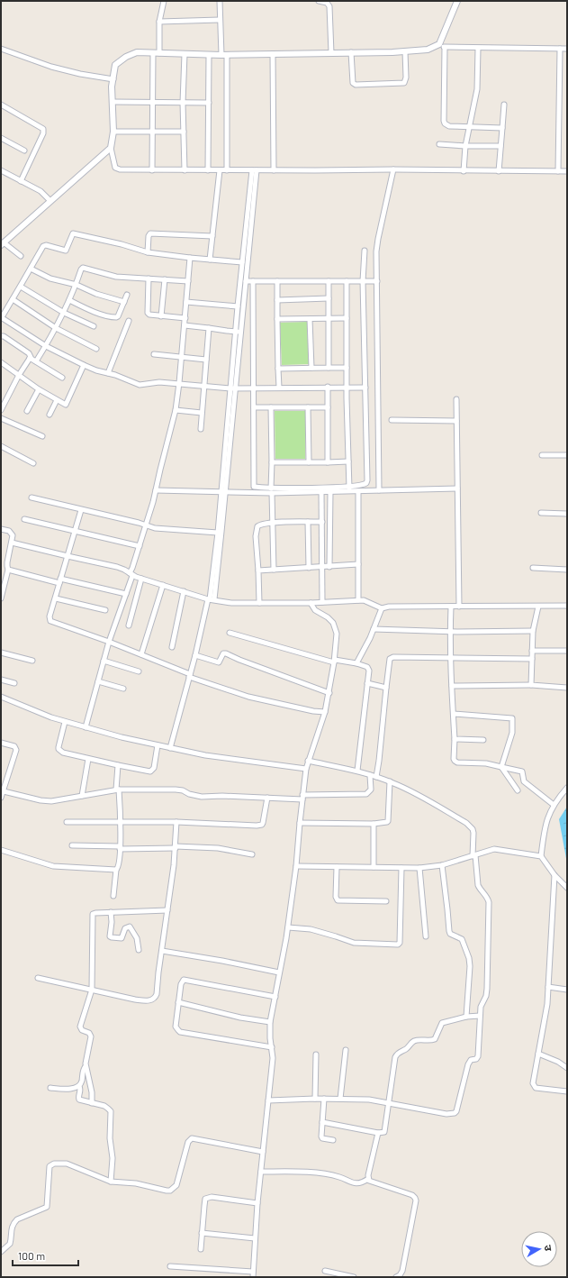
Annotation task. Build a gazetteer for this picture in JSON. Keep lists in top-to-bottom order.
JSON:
{
  "scale_bar": "100 m",
  "north": "right"
}
